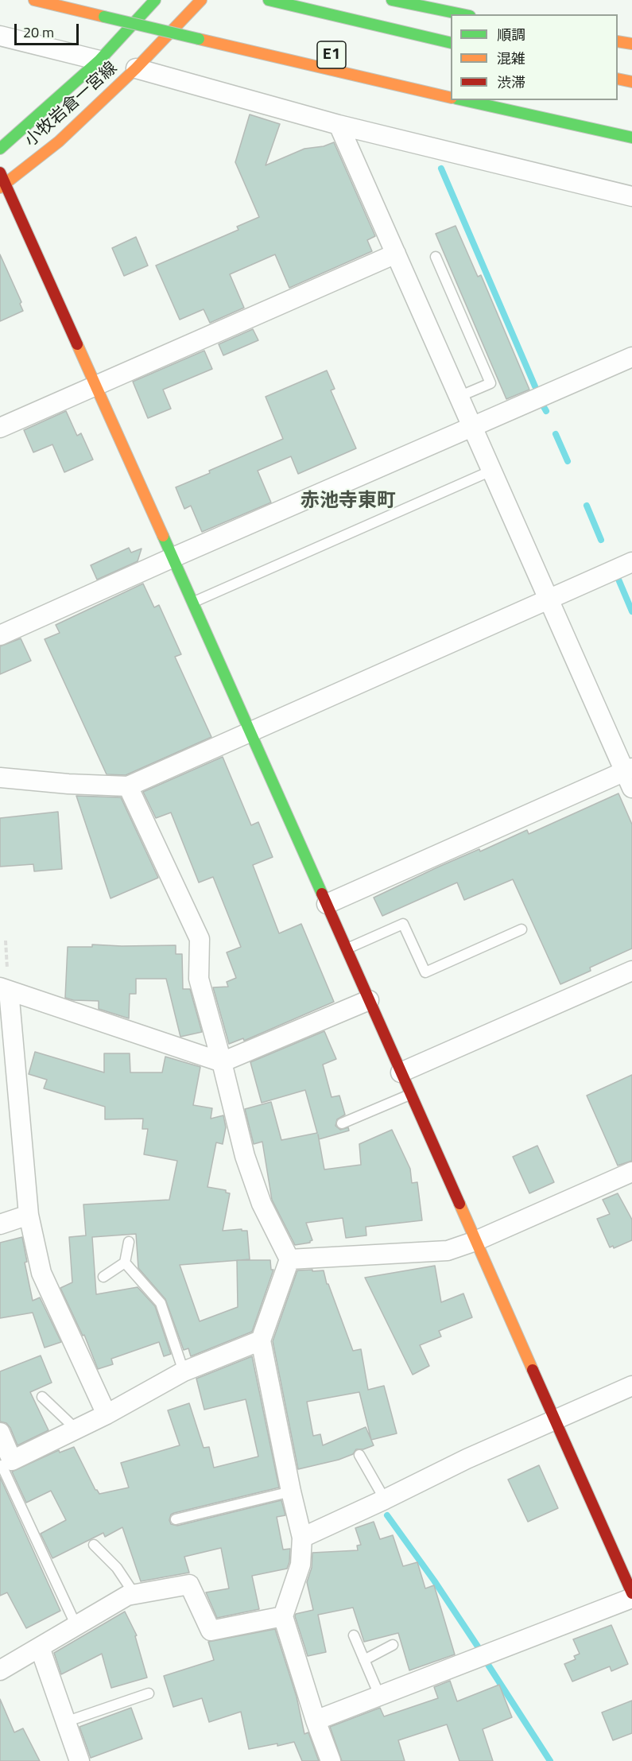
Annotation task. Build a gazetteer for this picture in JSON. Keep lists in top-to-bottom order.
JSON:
{
  "streets": {
    "main road": ["E1", "小牧岩倉一宮線"]
  },
  "districts": ["赤池寺東町"],
  "legend": ["順調", "混雑", "渋滞"],
  "scale_bar": "20 m"
}
